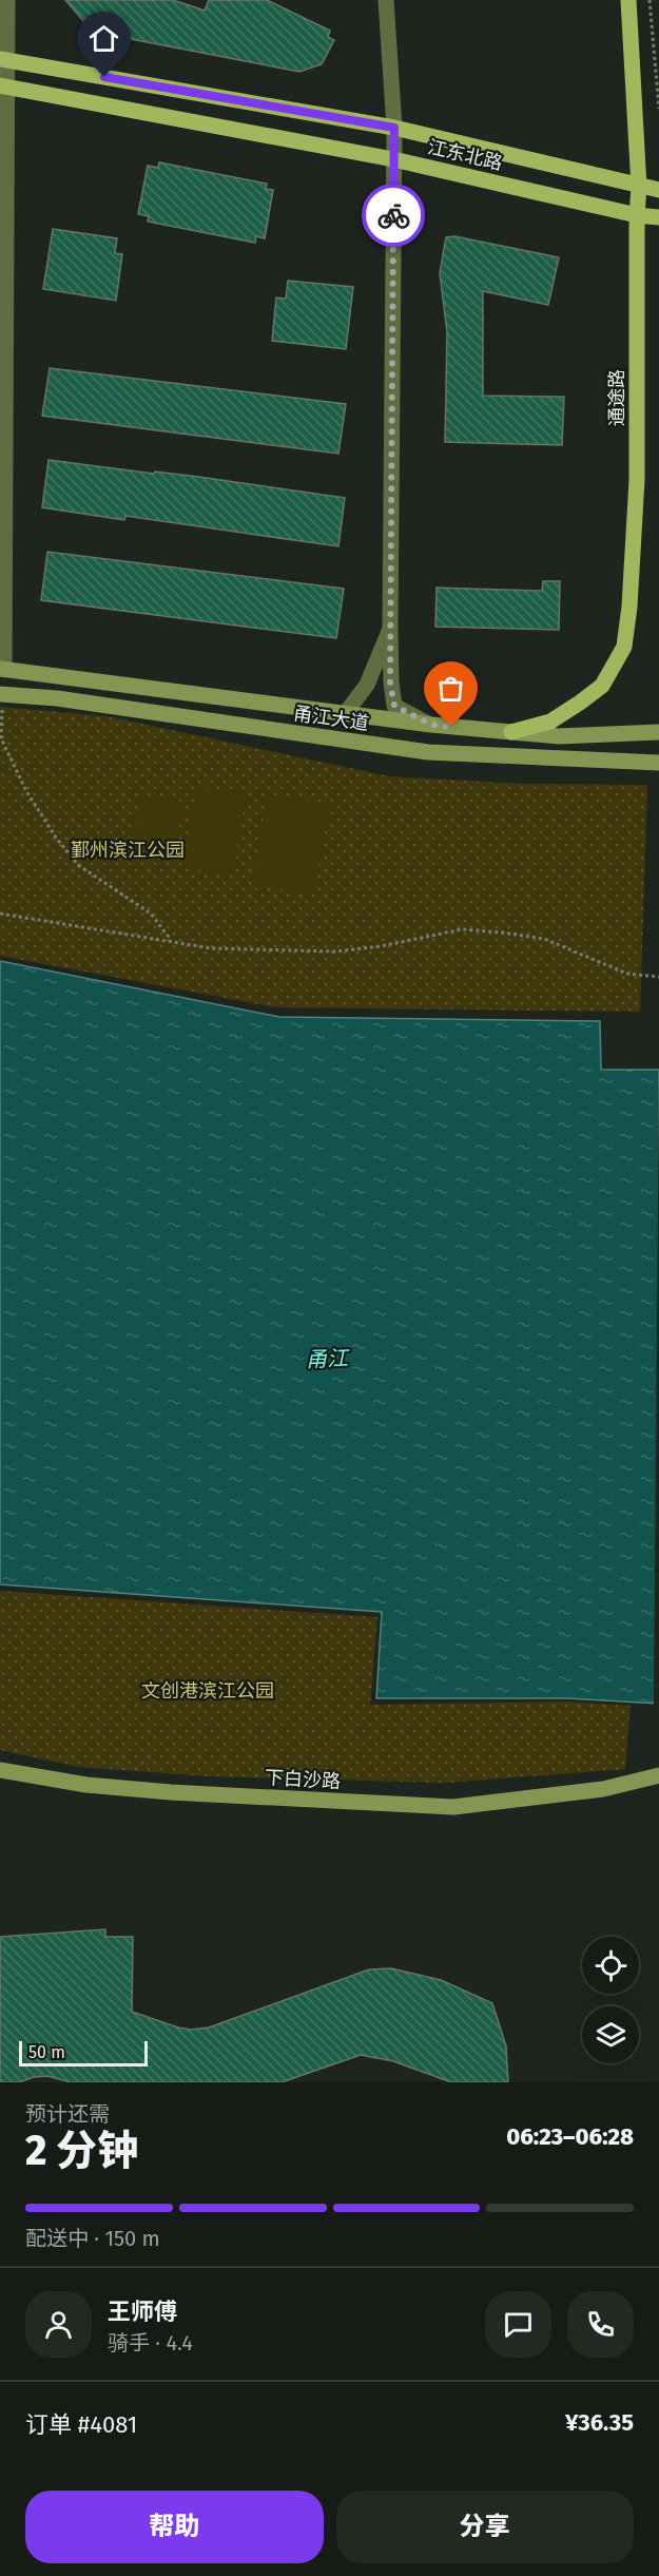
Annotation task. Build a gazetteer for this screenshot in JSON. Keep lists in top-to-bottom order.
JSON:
{
  "streets": {
    "main road": [
      "江东北路",
      "通途路",
      "甬江大道",
      "下白沙路"
    ]
  },
  "crossings": [
    ["江东北路", "通途路"],
    ["通途路", "甬江大道"]
  ],
  "water": ["甬江"],
  "parks": ["鄞州滨江公园", "文创港滨江公园"],
  "scale_bar": "50 m",
  "page": {
    "scale": "50 m",
    "heading": ["2 分钟", "预计还需", "06:23–06:28"],
    "panel": [
      "王师傅",
      "骑手 · 4.4",
      "订单 #4081",
      "¥36.35"
    ],
    "bar": "配送中 · 150 m",
    "buttons": ["帮助", "分享"]
  }
}
